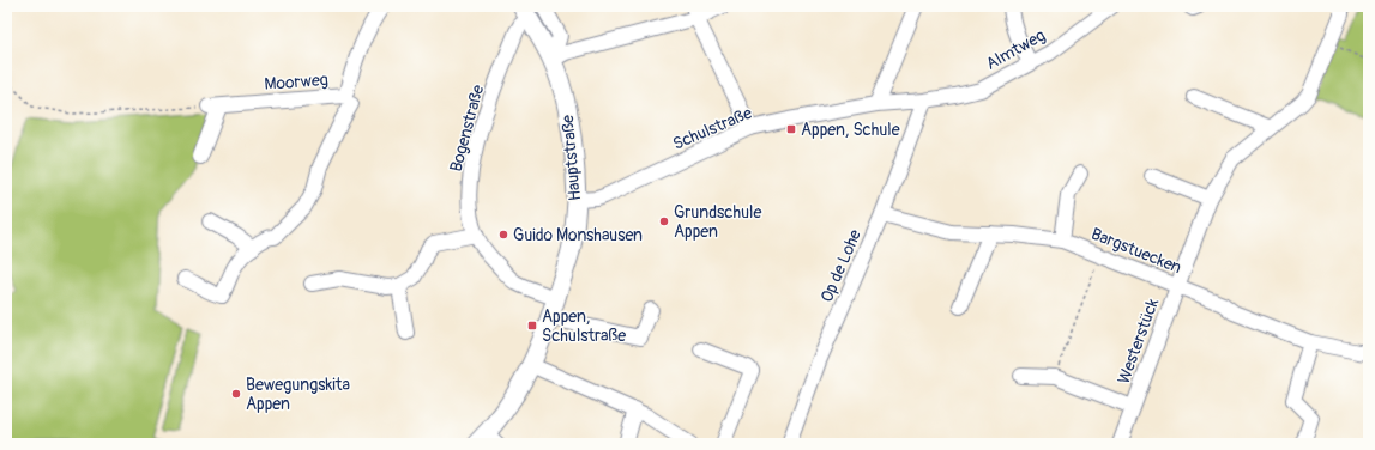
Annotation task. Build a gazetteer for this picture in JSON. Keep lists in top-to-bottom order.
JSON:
{
  "streets": {
    "main road": ["Hauptstraße"],
    "street": [
      "Almtweg",
      "Moorweg",
      "Bogenstraße",
      "Schulstraße",
      "Bargstuecken",
      "Op de Lohe",
      "Westerstück"
    ]
  },
  "crossings": [
    ["Almtweg", "Schulstraße"],
    ["Almtweg", "Op de Lohe"],
    ["Bogenstraße", "Hauptstraße"],
    ["Schulstraße", "Hauptstraße"],
    ["Schulstraße", "Op de Lohe"],
    ["Bargstuecken", "Op de Lohe"],
    ["Bargstuecken", "Westerstück"]
  ],
  "places": {
    "transit": ["Appen, Schule", "Appen, Schulstraße"],
    "other": ["Grundschule Appen", "Guido Monshausen", "Bewegungskita Appen"]
  }
}
